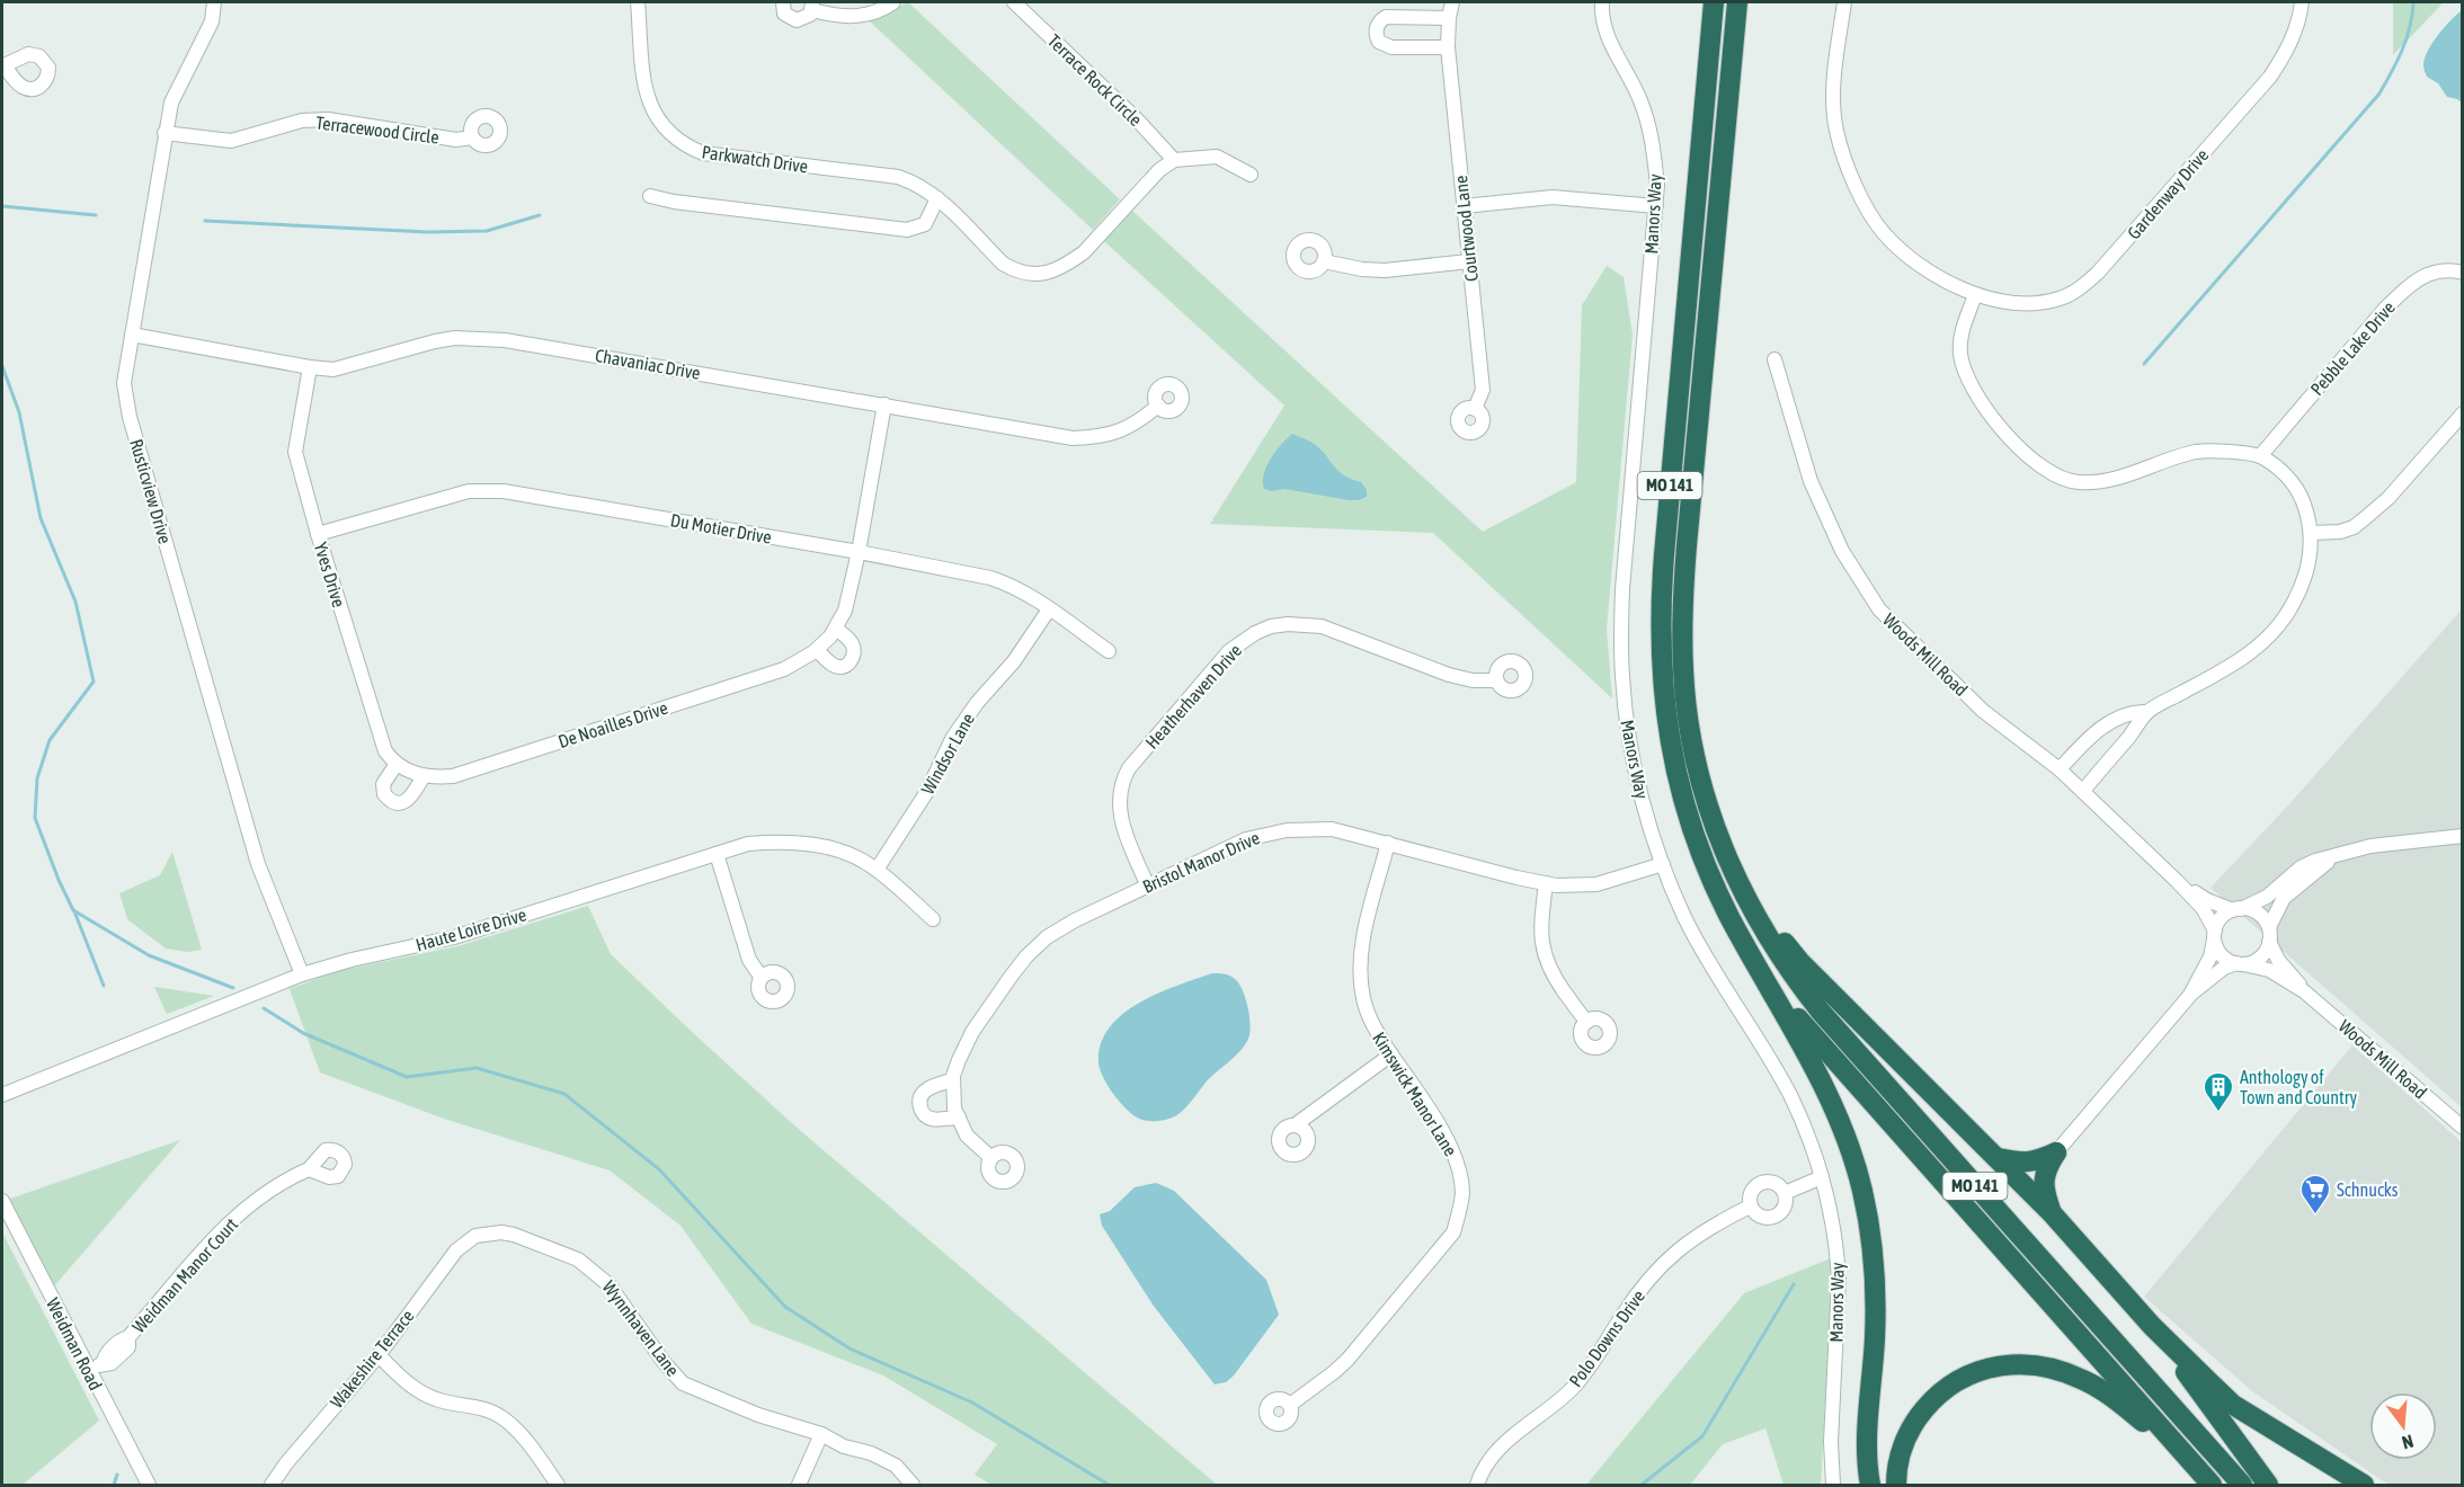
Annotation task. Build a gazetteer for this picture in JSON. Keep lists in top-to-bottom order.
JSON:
{
  "streets": {
    "highway": ["MO 141"],
    "street": [
      "Terrace Rock Circle",
      "Terracewood Circle",
      "Parkwatch Drive",
      "Gardenway Drive",
      "Manors Way",
      "Courtwood Lane",
      "Pebble Lake Drive",
      "Chavaniac Drive",
      "Rusticview Drive",
      "Du Motier Drive",
      "Yves Drive",
      "Woods Mill Road",
      "Heatherhaven Drive",
      "De Noailles Drive",
      "Windsor Lane",
      "Bristol Manor Drive",
      "Haute Loire Drive",
      "Kimswick Manor Lane",
      "Weidman Manor Court",
      "Wynnhaven Lane",
      "Polo Downs Drive",
      "Weidman Road",
      "Wakeshire Terrace"
    ]
  },
  "crossings": [
    ["Terrace Rock Circle", "Parkwatch Drive"],
    ["Terracewood Circle", "Rusticview Drive"],
    ["Manors Way", "Bristol Manor Drive"],
    ["Chavaniac Drive", "Rusticview Drive"],
    ["Chavaniac Drive", "Yves Drive"],
    ["Chavaniac Drive", "De Noailles Drive"],
    ["Rusticview Drive", "Haute Loire Drive"],
    ["Du Motier Drive", "Yves Drive"],
    ["Du Motier Drive", "De Noailles Drive"],
    ["Du Motier Drive", "Windsor Lane"],
    ["Yves Drive", "De Noailles Drive"],
    ["Heatherhaven Drive", "Bristol Manor Drive"],
    ["Windsor Lane", "Haute Loire Drive"],
    ["Bristol Manor Drive", "Kimswick Manor Lane"],
    ["Weidman Manor Court", "Weidman Road"],
    ["Wynnhaven Lane", "Wakeshire Terrace"]
  ],
  "places": {
    "building": ["Anthology of Town and Country"],
    "supermarket": ["Schnucks"]
  },
  "north": "bottom"
}
